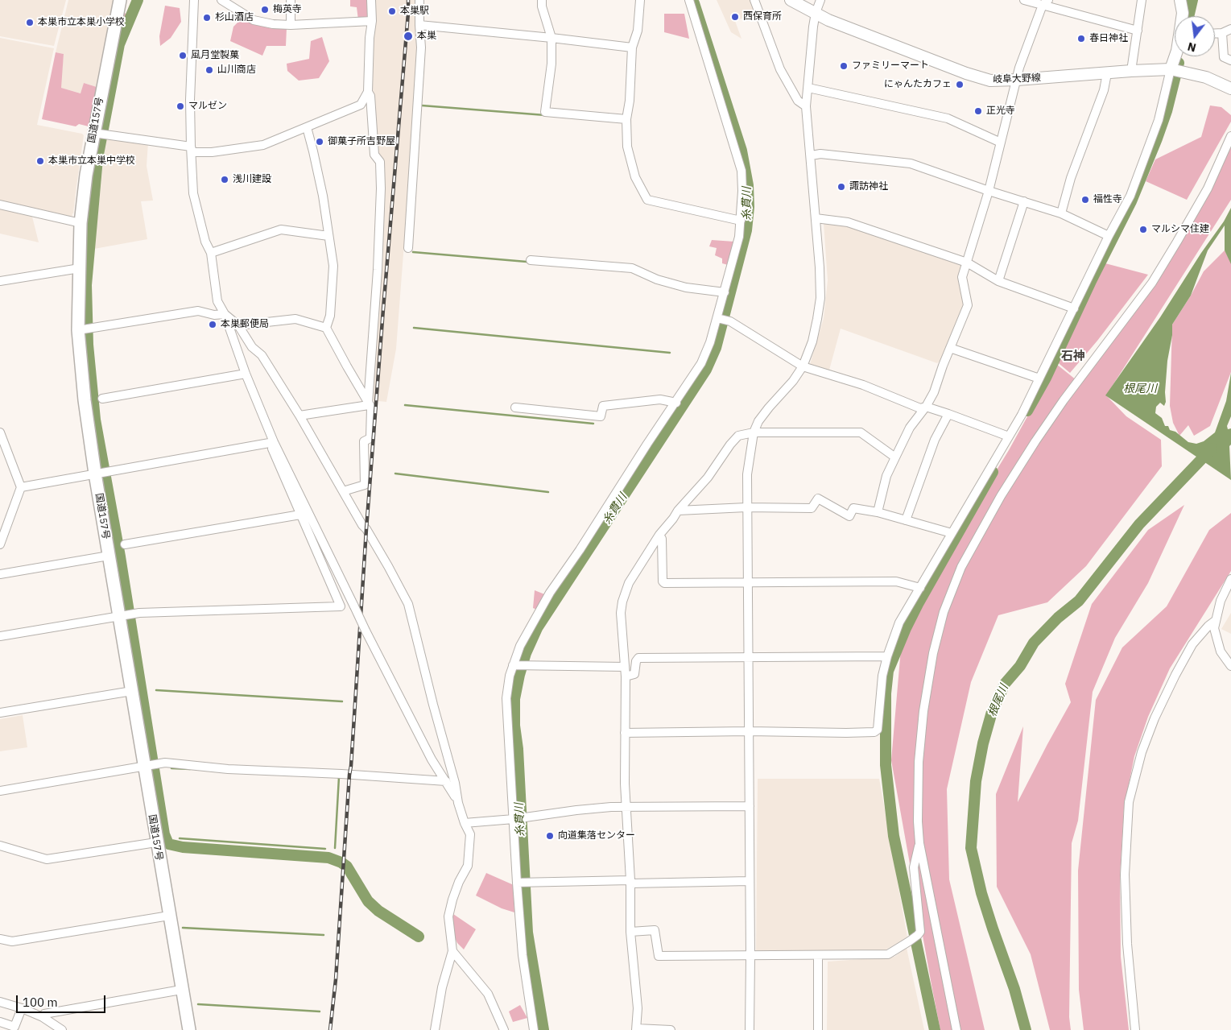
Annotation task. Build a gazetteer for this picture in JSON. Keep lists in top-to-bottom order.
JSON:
{
  "streets": {
    "highway": ["国道157号"],
    "main road": ["岐阜大野線"]
  },
  "districts": ["石神"],
  "water": ["糸貫川", "根尾川"],
  "places": [
    "梅英寺",
    "本巣駅",
    "西保育所",
    "杉山酒店",
    "本巣市立本巣小学校",
    "本巣",
    "春日神社",
    "風月堂製菓",
    "ファミリーマート",
    "山川商店",
    "にゃんたカフェ",
    "マルゼン",
    "正光寺",
    "御菓子所吉野屋",
    "本巣市立本巣中学校",
    "浅川建設",
    "諏訪神社",
    "福性寺",
    "マルシマ住建",
    "本巣郵便局",
    "向道集落センター"
  ],
  "scale_bar": "100 m",
  "north": "bottom"
}
